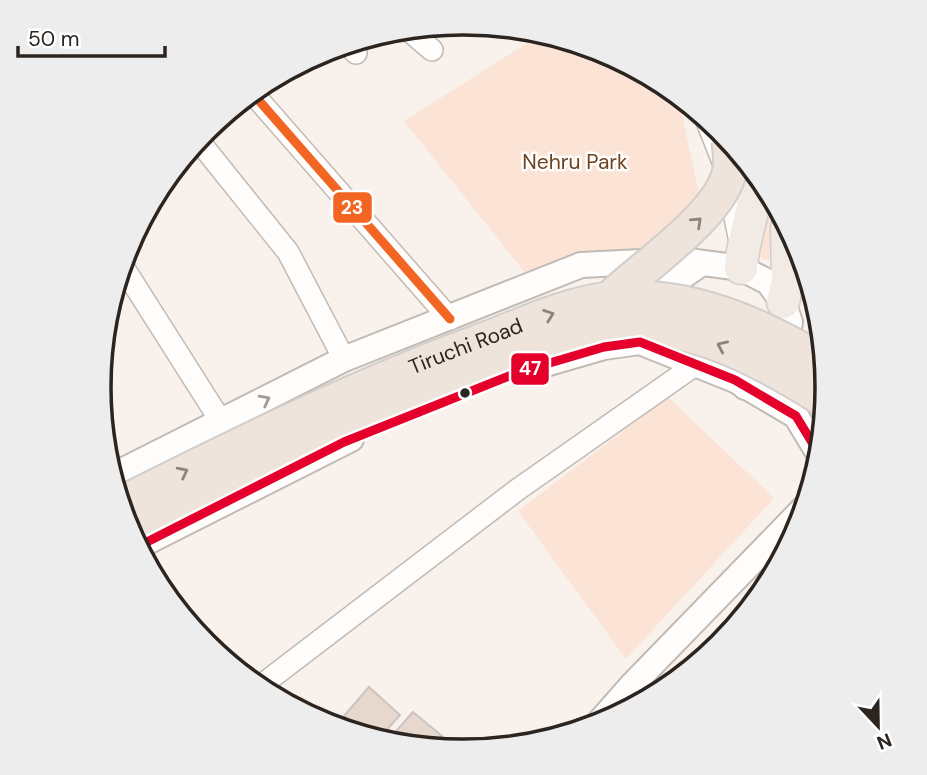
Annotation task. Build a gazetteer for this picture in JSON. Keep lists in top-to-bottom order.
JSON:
{
  "streets": {
    "highway": ["Tiruchi Road"]
  },
  "parks": ["Nehru Park"],
  "lines": ["transit line 23", "transit line 47"],
  "scale_bar": "50 m",
  "north": "bottom"
}
